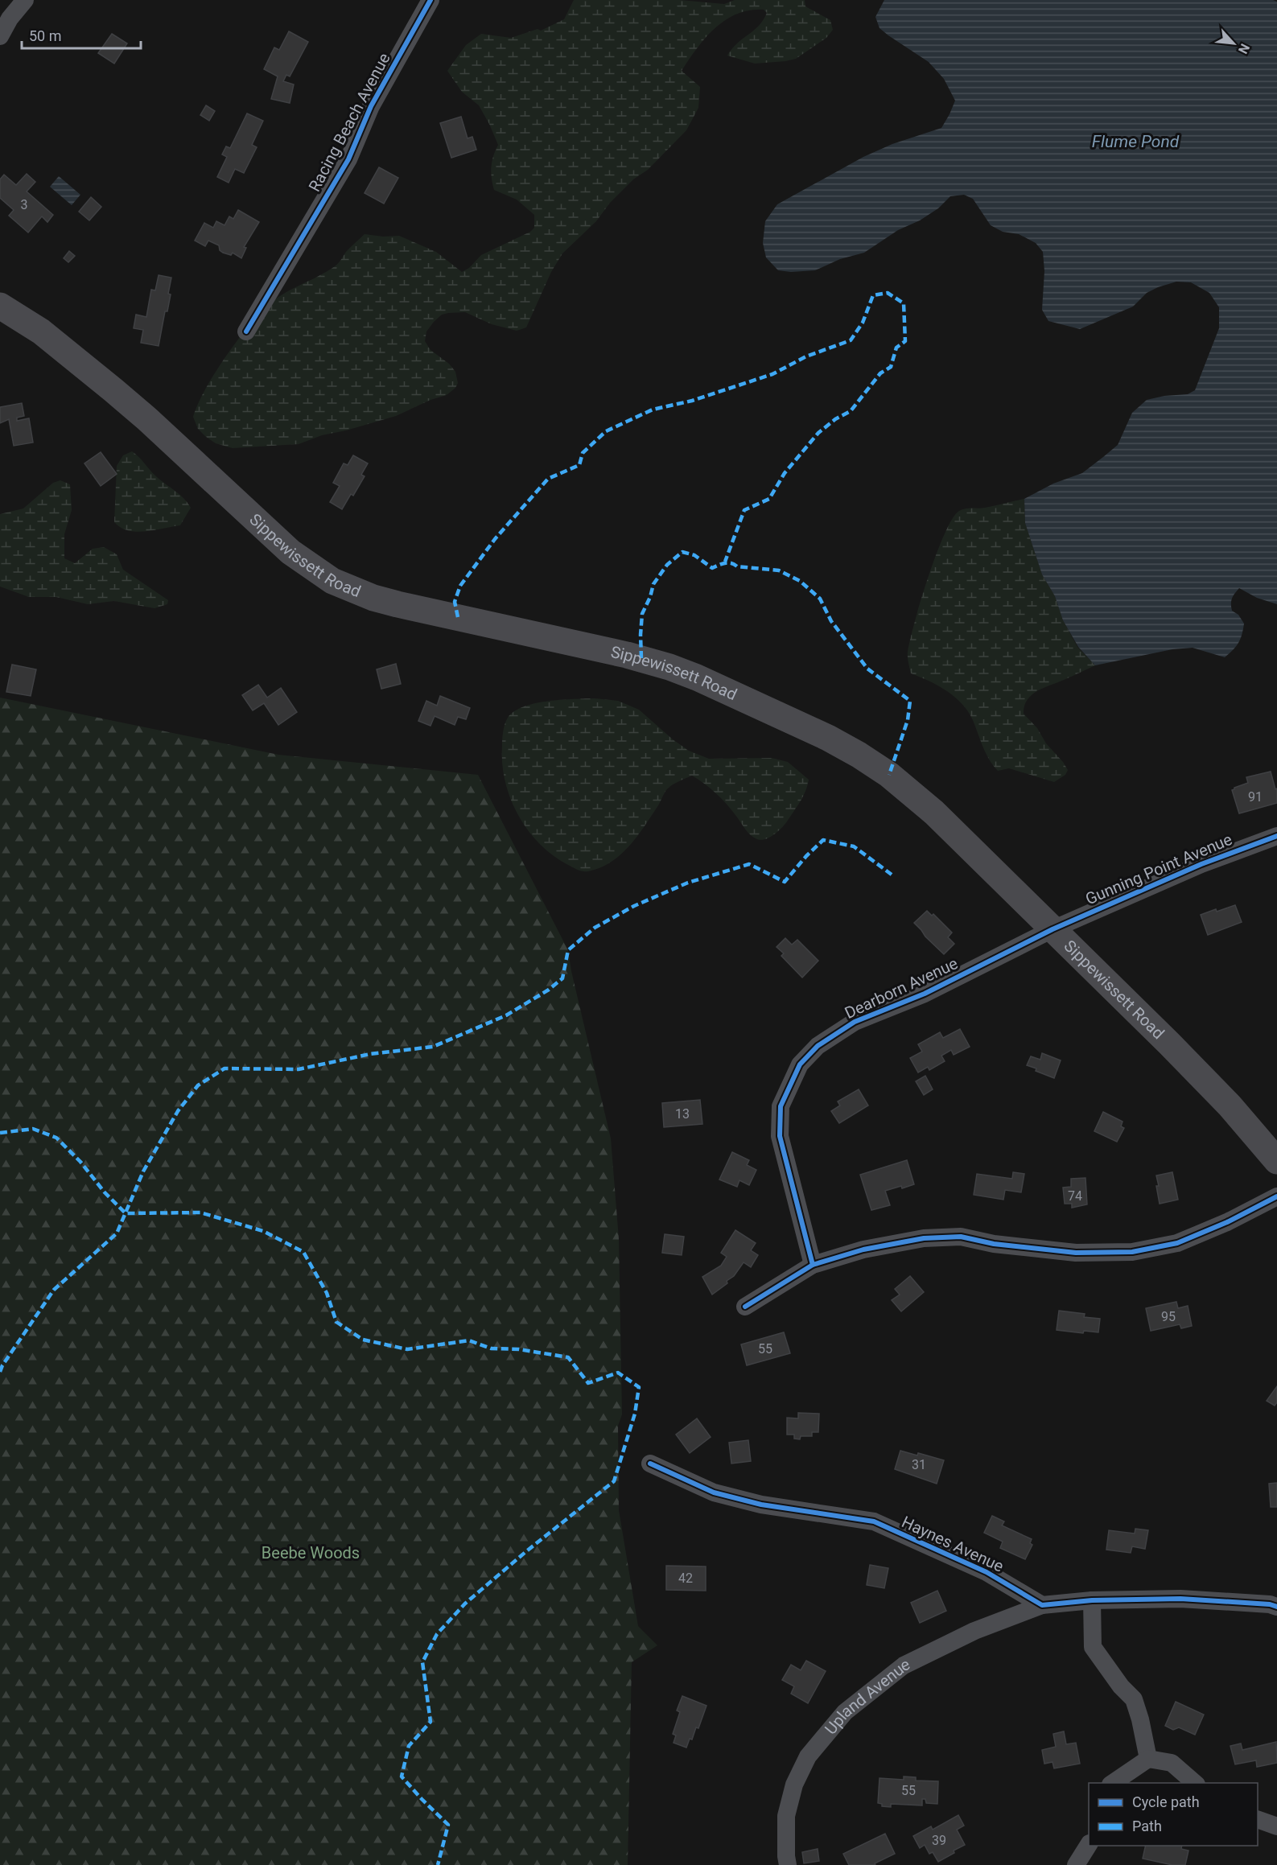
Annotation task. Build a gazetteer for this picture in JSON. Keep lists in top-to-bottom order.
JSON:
{
  "streets": {
    "main road": ["Sippewissett Road"],
    "street": [
      "Racing Beach Avenue",
      "Gunning Point Avenue",
      "Dearborn Avenue",
      "Haynes Avenue",
      "Upland Avenue"
    ]
  },
  "crossings": [
    ["Sippewissett Road", "Gunning Point Avenue"],
    ["Sippewissett Road", "Dearborn Avenue"],
    ["Gunning Point Avenue", "Dearborn Avenue"],
    ["Haynes Avenue", "Upland Avenue"]
  ],
  "water": ["Flume Pond"],
  "parks": ["Beebe Woods"],
  "house_numbers": [
    "3",
    "91",
    "13",
    "74",
    "95",
    "55",
    "31",
    "42",
    "55",
    "39"
  ],
  "legend": ["Cycle path", "Path"],
  "scale_bar": "50 m",
  "north": "bottom right"
}
